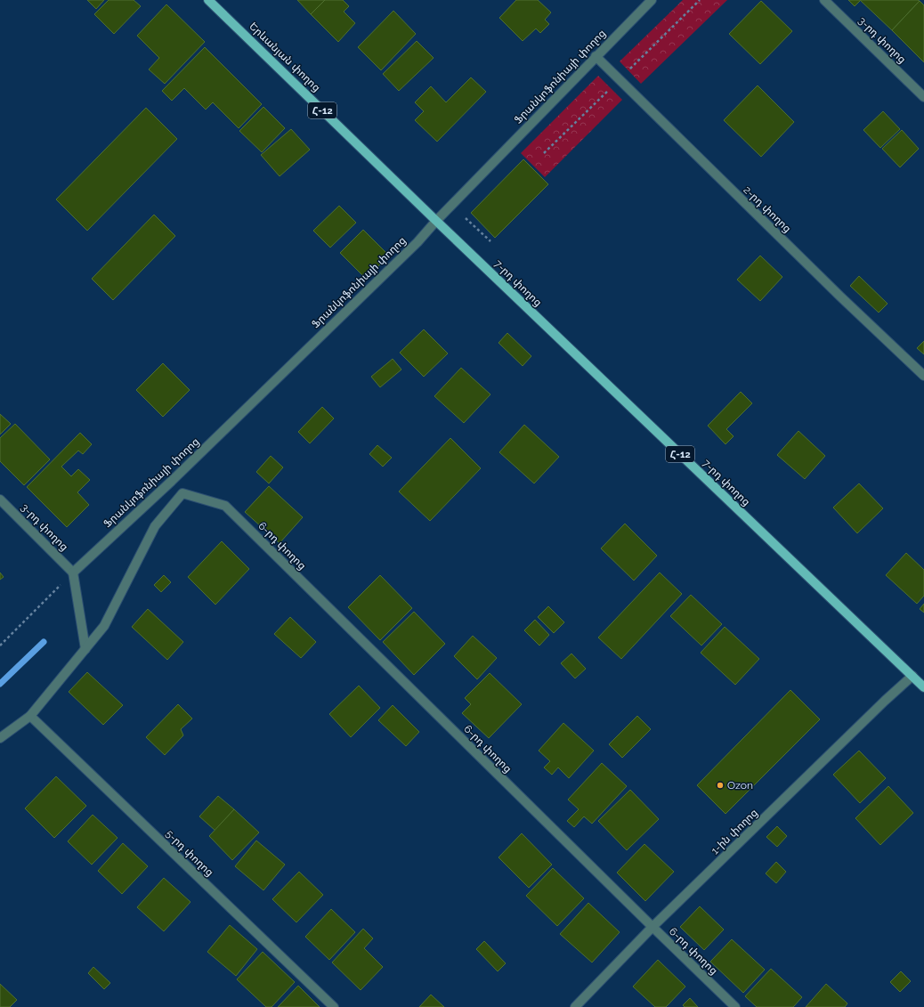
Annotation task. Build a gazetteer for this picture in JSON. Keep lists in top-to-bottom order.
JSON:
{
  "streets": {
    "main road": ["Երևանյան փողոց", "Հ-12", "7-րդ փողոց"],
    "street": [
      "3-րդ փողոց",
      "Ֆրանկոֆոնիայի փողոց",
      "2-րդ փողոց",
      "6-րդ փողոց",
      "1-ին փողոց",
      "5-րդ փողոց"
    ]
  },
  "crossings": [
    ["3-րդ փողոց", "Ֆրանկոֆոնիայի փողոց"],
    ["Երևանյան փողոց", "Ֆրանկոֆոնիայի փողոց"],
    ["Երևանյան փողոց", "7-րդ փողոց"],
    ["Ֆրանկոֆոնիայի փողոց", "2-րդ փողոց"],
    ["Ֆրանկոֆոնիայի փողոց", "7-րդ փողոց"],
    ["7-րդ փողոց", "1-ին փողոց"],
    ["6-րդ փողոց", "1-ին փողոց"]
  ],
  "places": ["Ozon"]
}
